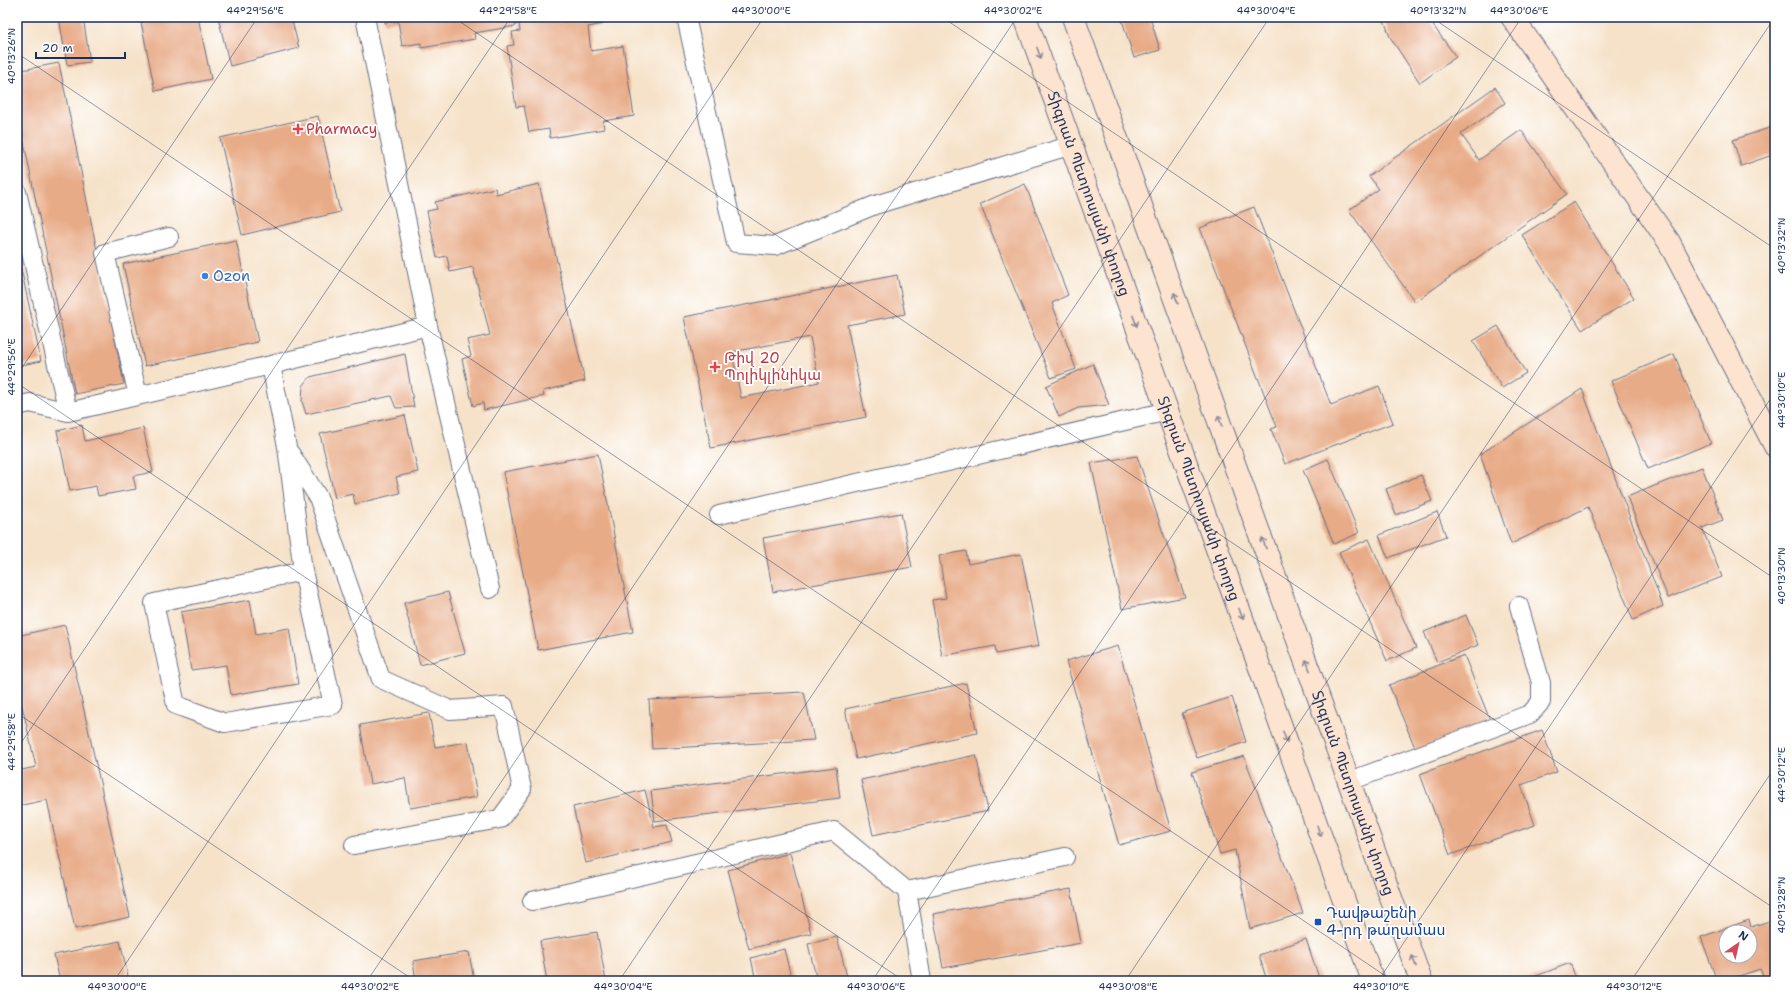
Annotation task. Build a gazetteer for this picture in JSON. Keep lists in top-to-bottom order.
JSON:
{
  "streets": {
    "main road": ["Տիգրան Պետրոսյանի փողոց"]
  },
  "places": {
    "health": ["Pharmacy", "Թիվ 20 Պոլիկլինիկա"],
    "other": ["Ozon"],
    "transit": ["Դավթաշենի 4-րդ թաղամաս"]
  },
  "scale_bar": "20 m",
  "north": "top right",
  "coordinates": [
    "44°29'56\"E",
    "44°29'58\"E",
    "44°30'00\"E",
    "44°30'02\"E",
    "44°30'04\"E",
    "40°13'32\"N",
    "44°30'06\"E",
    "40°13'26\"N",
    "44°30'10\"E",
    "40°13'30\"N",
    "44°30'12\"E",
    "40°13'28\"N",
    "44°30'08\"E"
  ]
}
